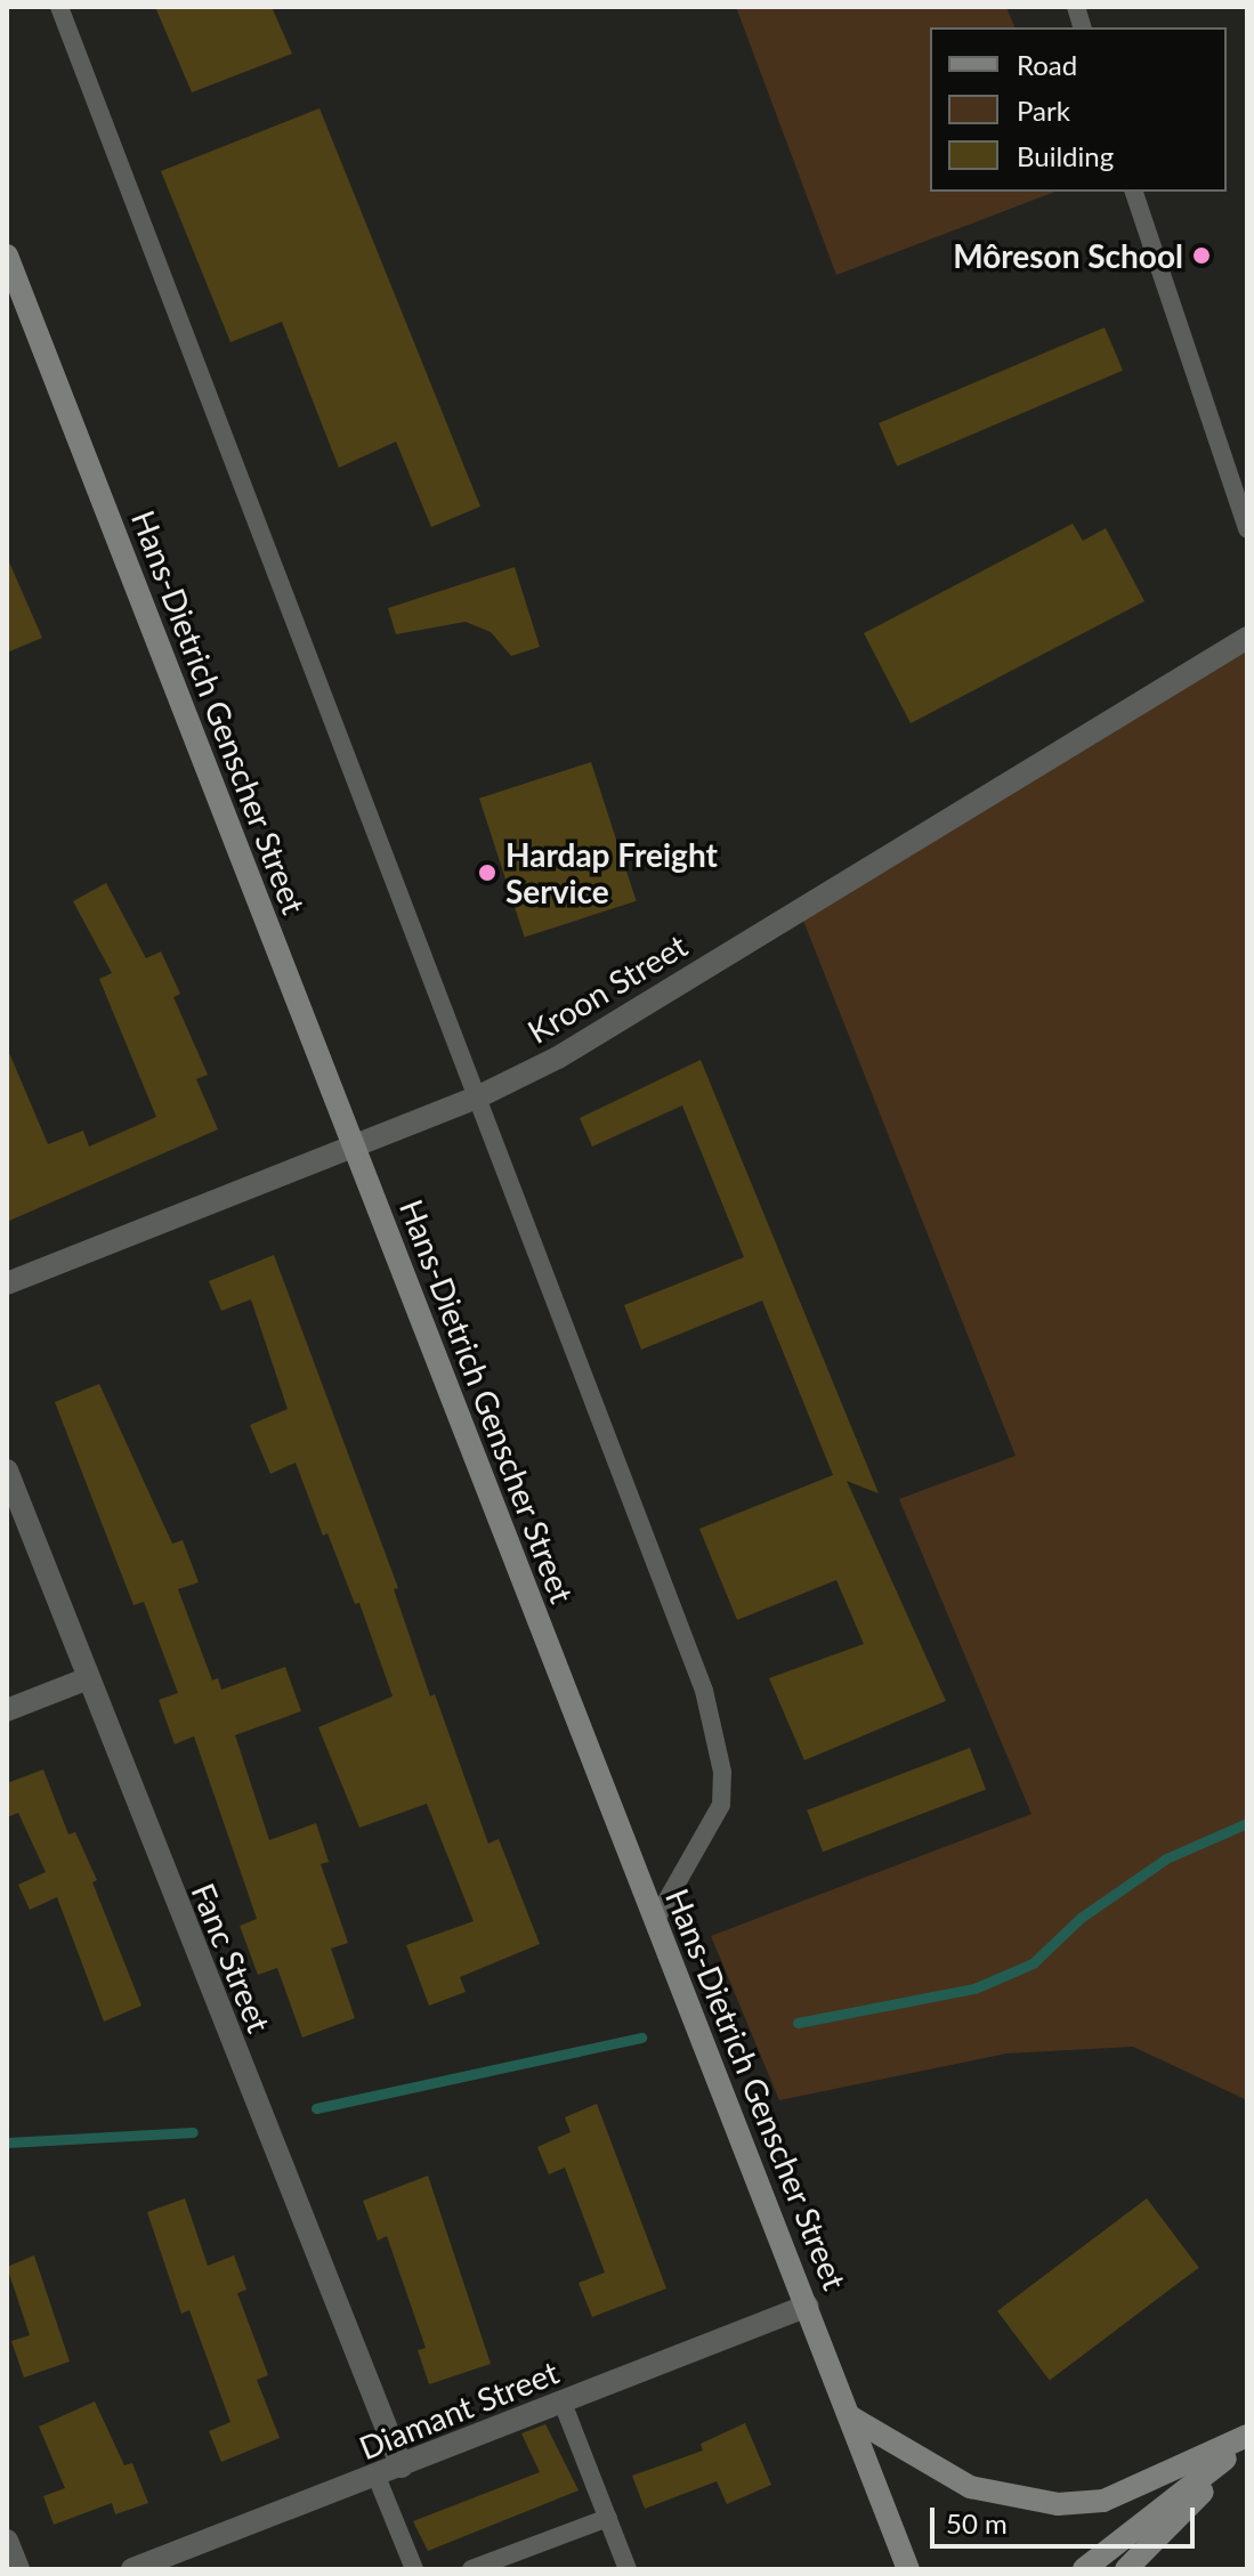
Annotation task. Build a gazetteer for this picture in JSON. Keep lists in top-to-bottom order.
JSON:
{
  "streets": {
    "street": [
      "Hans-Dietrich Genscher Street",
      "Kroon Street",
      "Fanc Street",
      "Diamant Street"
    ]
  },
  "crossings": [
    ["Hans-Dietrich Genscher Street", "Kroon Street"],
    ["Hans-Dietrich Genscher Street", "Diamant Street"],
    ["Fanc Street", "Diamant Street"]
  ],
  "places": ["Môreson School", "Hardap Freight Service"],
  "legend": ["Road", "Park", "Building"],
  "scale_bar": "50 m"
}
